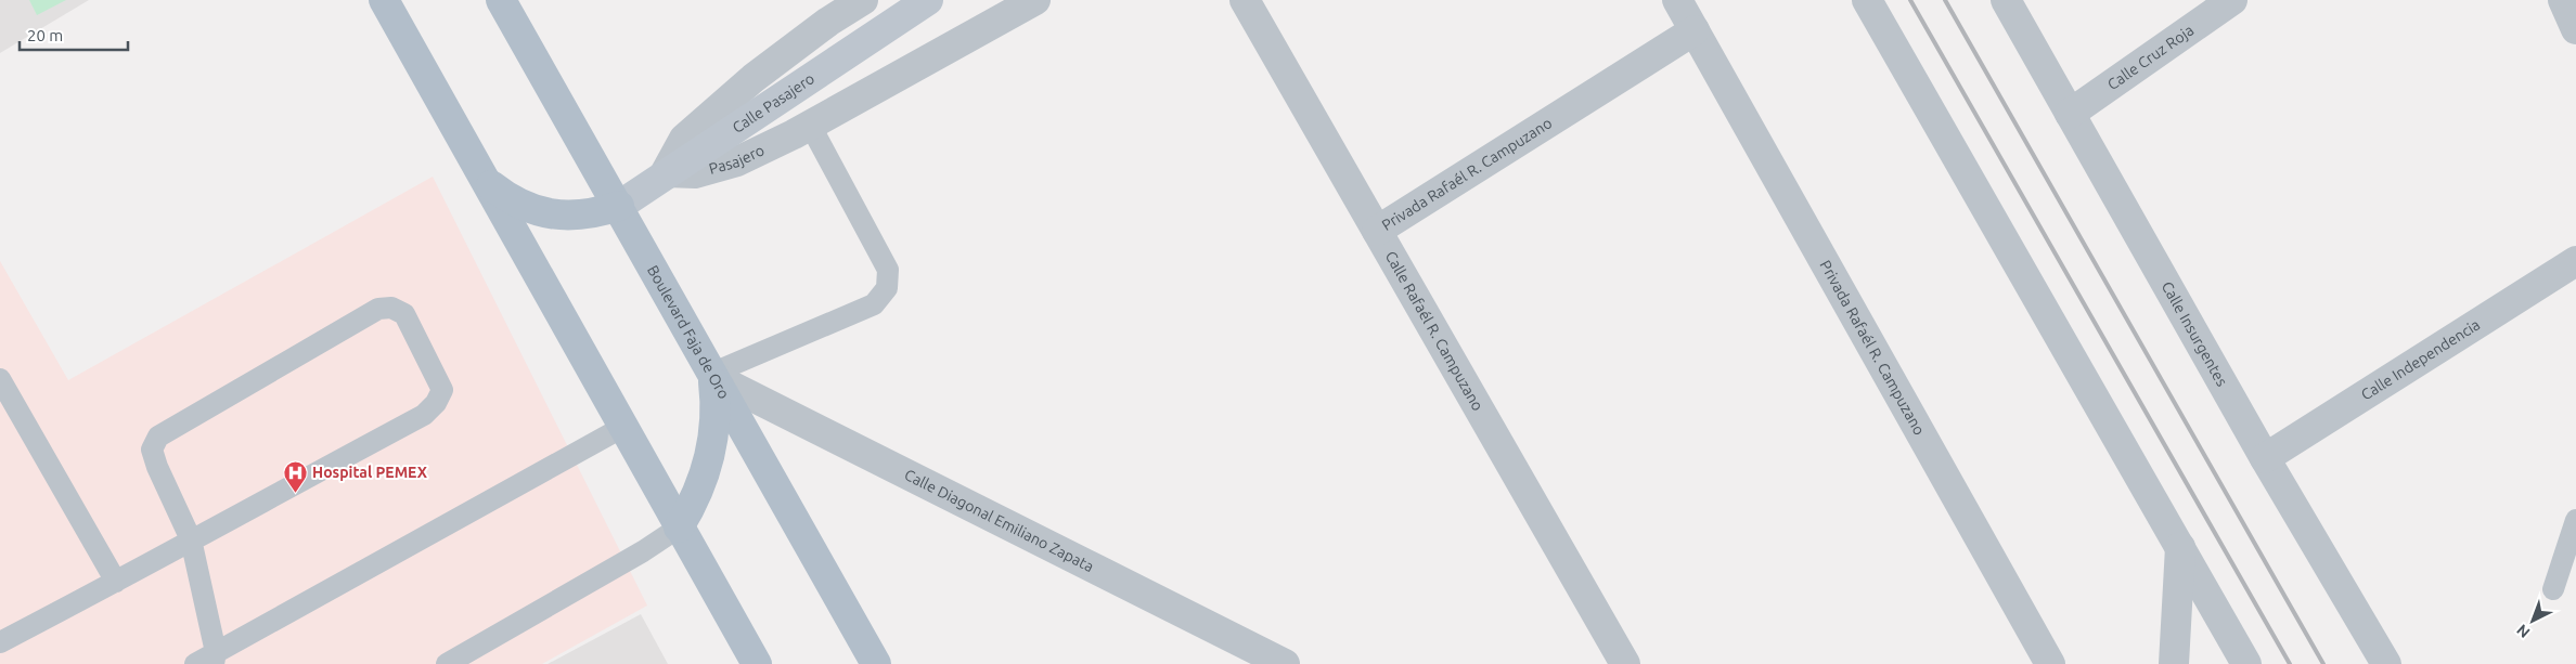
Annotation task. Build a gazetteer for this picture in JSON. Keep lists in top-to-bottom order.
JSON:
{
  "streets": {
    "main road": ["Boulevard Faja de Oro"],
    "street": [
      "Calle Cruz Roja",
      "Calle Pasajero",
      "Pasajero",
      "Privada Rafaél R. Campuzano",
      "Calle Rafaél R. Campuzano",
      "Calle Insurgentes",
      "Calle Independencia",
      "Calle Diagonal Emiliano Zapata"
    ]
  },
  "crossings": [
    ["Calle Cruz Roja", "Calle Insurgentes"],
    ["Calle Pasajero", "Pasajero"],
    ["Calle Pasajero", "Boulevard Faja de Oro"],
    ["Privada Rafaél R. Campuzano", "Calle Rafaél R. Campuzano"],
    ["Boulevard Faja de Oro", "Calle Diagonal Emiliano Zapata"],
    ["Calle Insurgentes", "Calle Independencia"]
  ],
  "places": {
    "hospital": ["Hospital PEMEX"]
  },
  "scale_bar": "20 m",
  "north": "bottom left"
}
